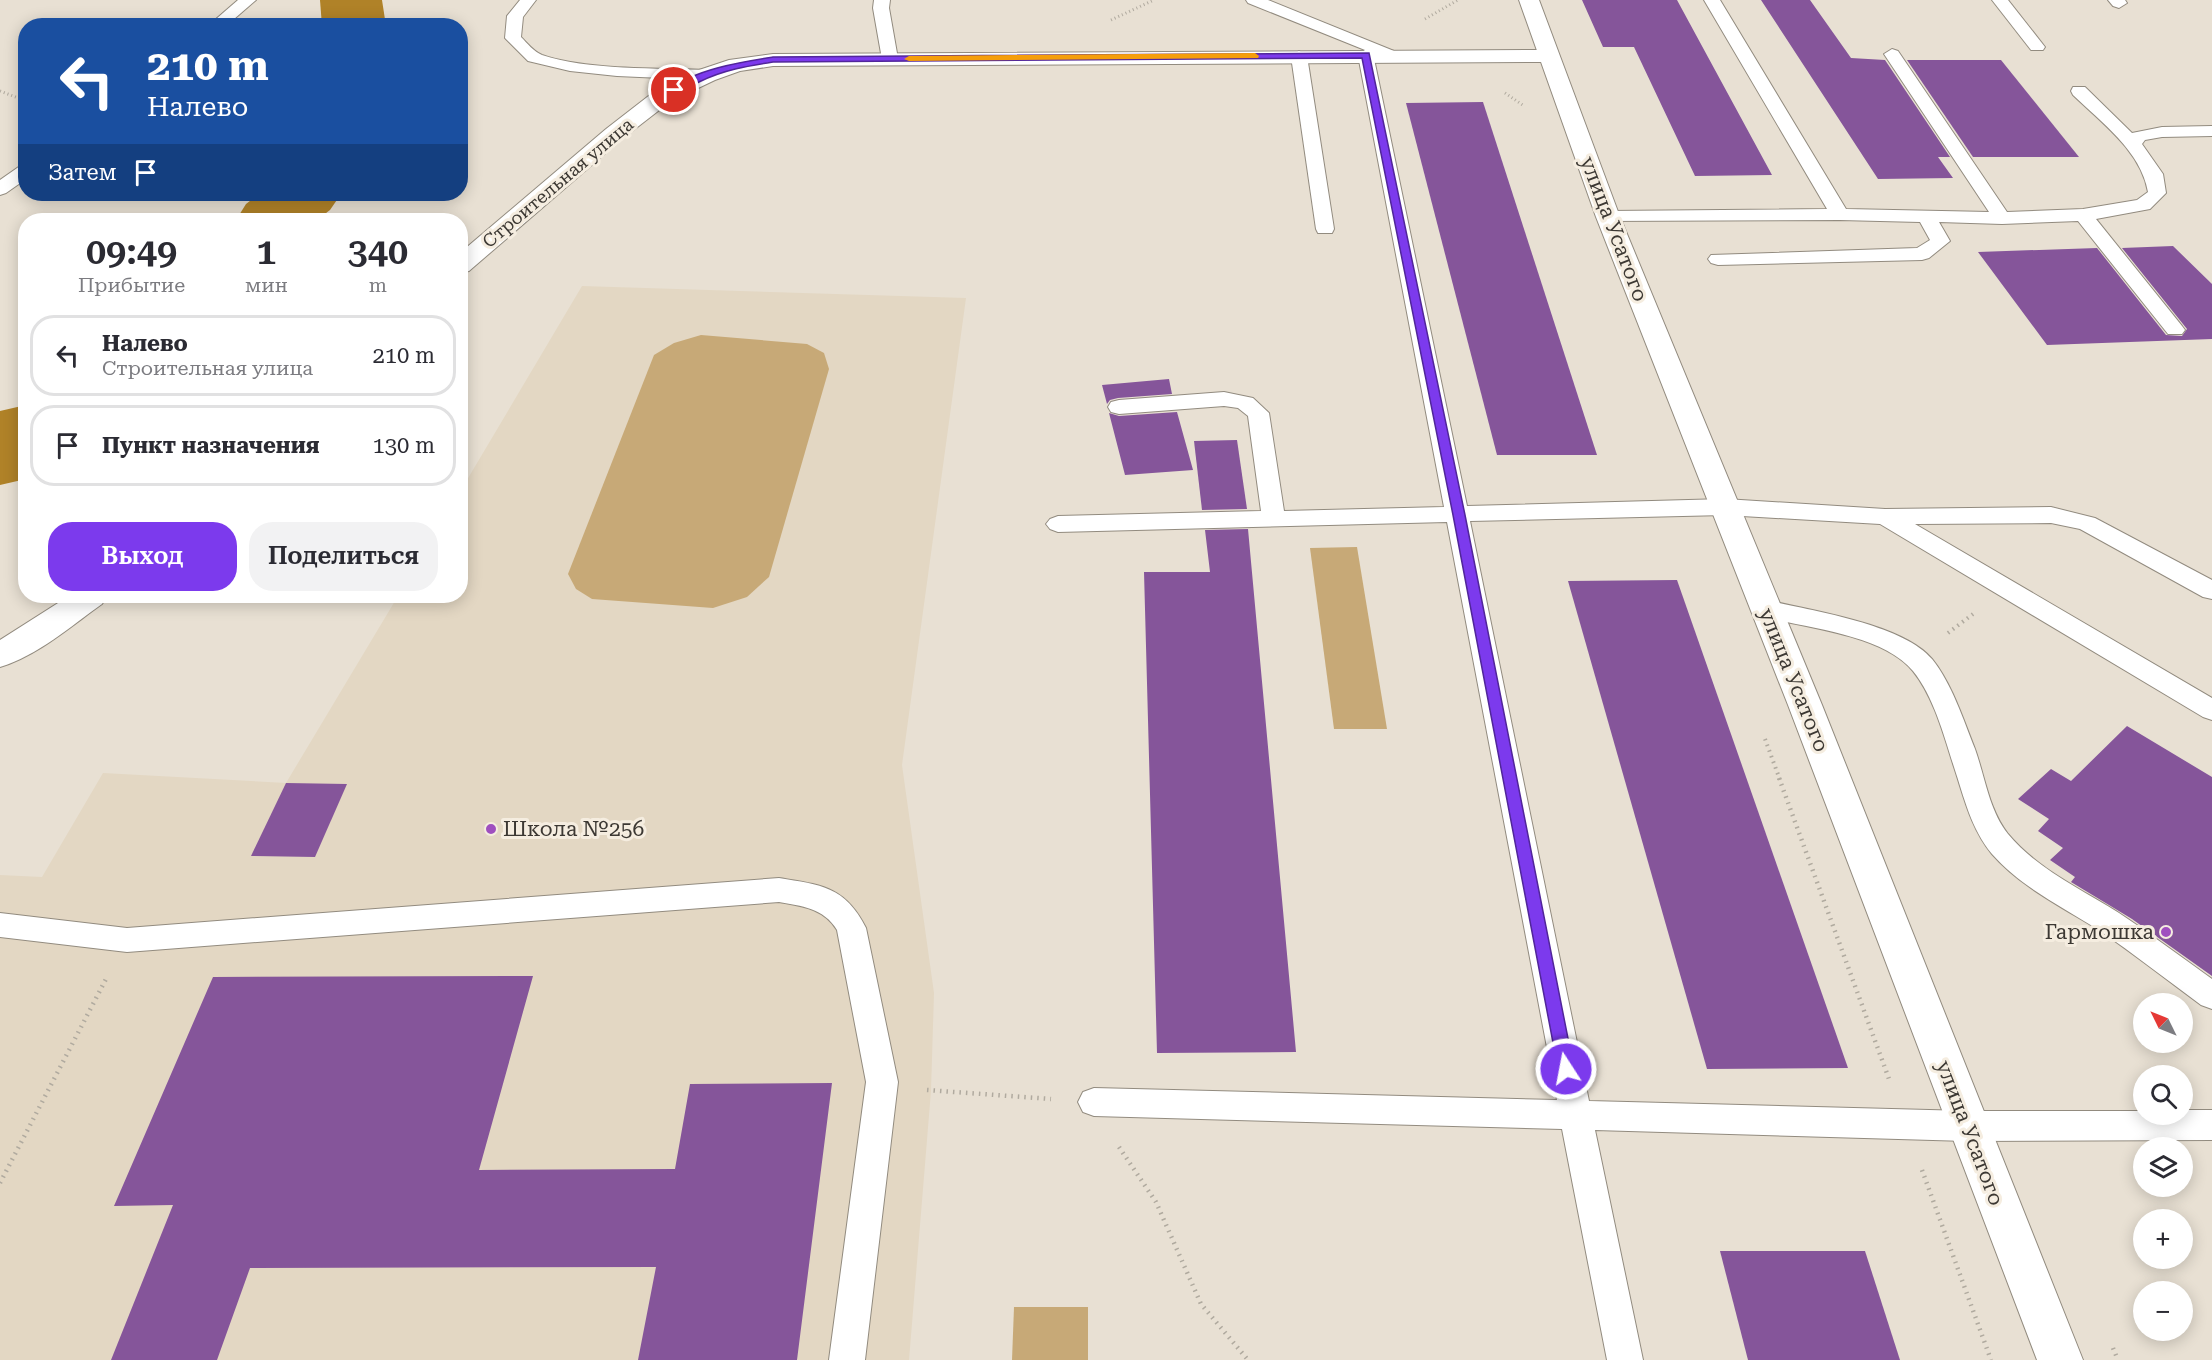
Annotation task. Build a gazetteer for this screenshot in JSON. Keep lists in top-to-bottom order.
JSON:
{
  "streets": {
    "street": ["Строительная улица", "улица Усатого"]
  },
  "crossings": [
    ["Строительная улица", "улица Усатого"]
  ],
  "places": ["Школа №256", "Гармошка"],
  "north": "top left",
  "page": {
    "turn": ["210 m", "Налево"],
    "then": "Затем",
    "eta": [
      "09:49",
      "Прибытие",
      "1",
      "мин",
      "340",
      "m"
    ],
    "list": [
      {
        "name": "Налево",
        "note": "Строительная улица",
        "value": "210 m"
      },
      {
        "name": "Пункт назначения",
        "value": "130 m"
      }
    ],
    "buttons": ["Выход", "Поделиться"],
    "map_buttons": ["+", "−"]
  }
}
